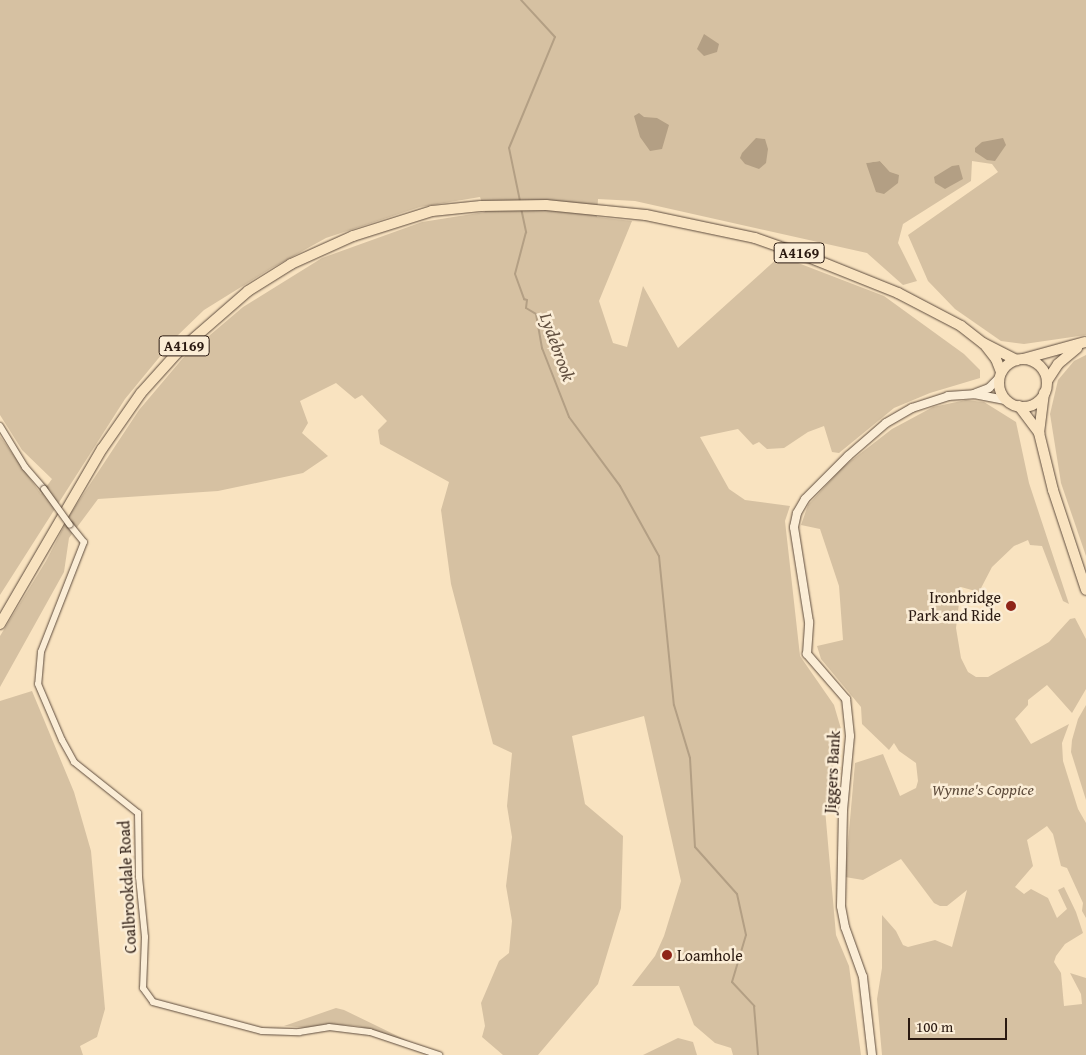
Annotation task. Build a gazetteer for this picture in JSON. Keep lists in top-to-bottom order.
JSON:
{
  "streets": {
    "main road": ["A4169"],
    "street": ["Jiggers Bank", "Coalbrookdale Road"]
  },
  "crossings": [
    ["A4169", "Jiggers Bank"]
  ],
  "water": ["Lydebrook"],
  "parks": ["Wynne's Coppice"],
  "places": ["Ironbridge Park and Ride", "Loamhole"],
  "scale_bar": "100 m"
}
